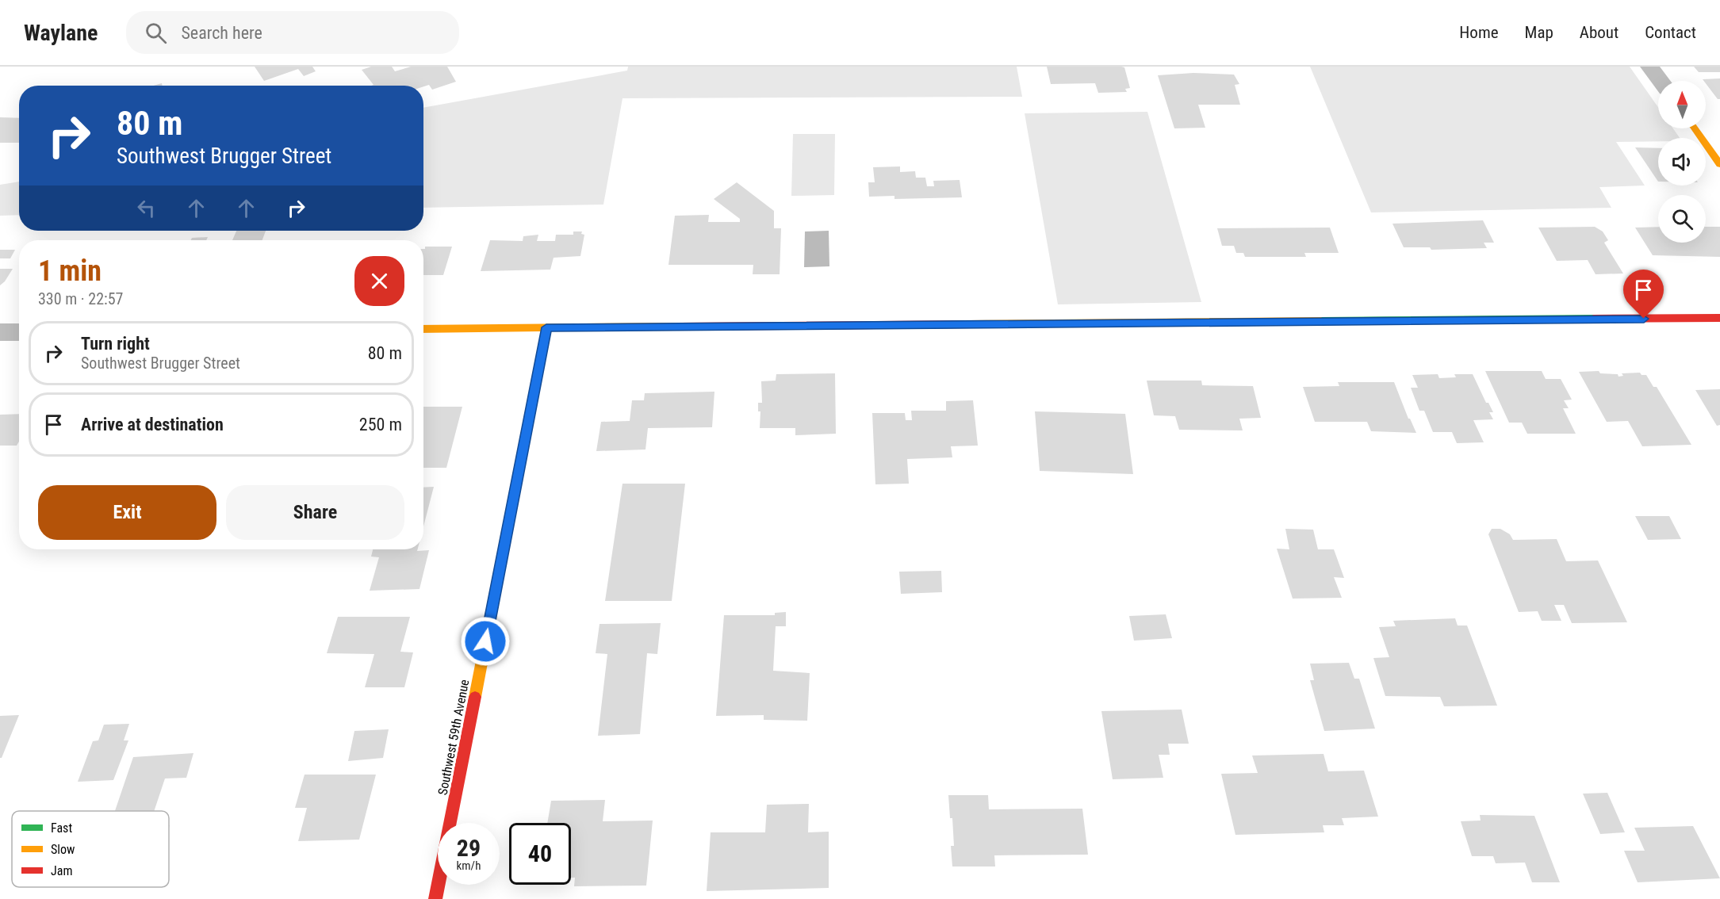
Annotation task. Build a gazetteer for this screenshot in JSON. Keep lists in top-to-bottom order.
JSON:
{
  "streets": {
    "street": ["Southwest 59th Avenue"]
  },
  "legend": ["Fast", "Slow", "Jam"],
  "north": "top",
  "page": {
    "header": "Waylane",
    "search": "Search here",
    "nav": [
      "Home",
      "Map",
      "About",
      "Contact"
    ],
    "turn": ["80 m", "Southwest Brugger Street"],
    "heading": ["1 min", "330 m · 22:57"],
    "list": [
      {
        "name": "Turn right",
        "note": "Southwest Brugger Street",
        "value": "80 m"
      },
      {
        "name": "Arrive at destination",
        "value": "250 m"
      }
    ],
    "buttons": ["Exit", "Share"],
    "speed": "29 km/h",
    "limit": "40"
  }
}
